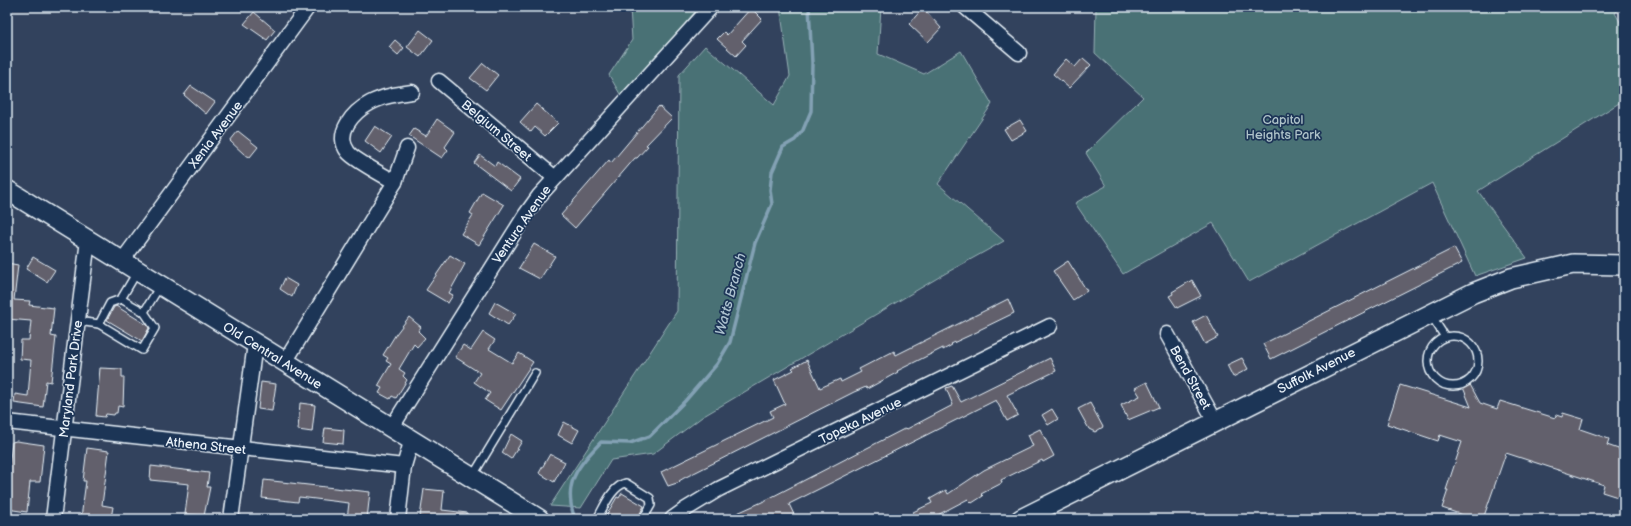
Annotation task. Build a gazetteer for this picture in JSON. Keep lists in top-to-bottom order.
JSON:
{
  "streets": {
    "street": [
      "Belgium Street",
      "Xenia Avenue",
      "Ventura Avenue",
      "Old Central Avenue",
      "Suffolk Avenue",
      "Bend Street",
      "Maryland Park Drive",
      "Topeka Avenue",
      "Athena Street"
    ]
  },
  "crossings": [
    ["Belgium Street", "Ventura Avenue"],
    ["Xenia Avenue", "Old Central Avenue"],
    ["Ventura Avenue", "Old Central Avenue"],
    ["Old Central Avenue", "Maryland Park Drive"],
    ["Suffolk Avenue", "Bend Street"],
    ["Maryland Park Drive", "Athena Street"]
  ],
  "water": ["Watts Branch"],
  "parks": ["Capitol Heights Park"]
}
